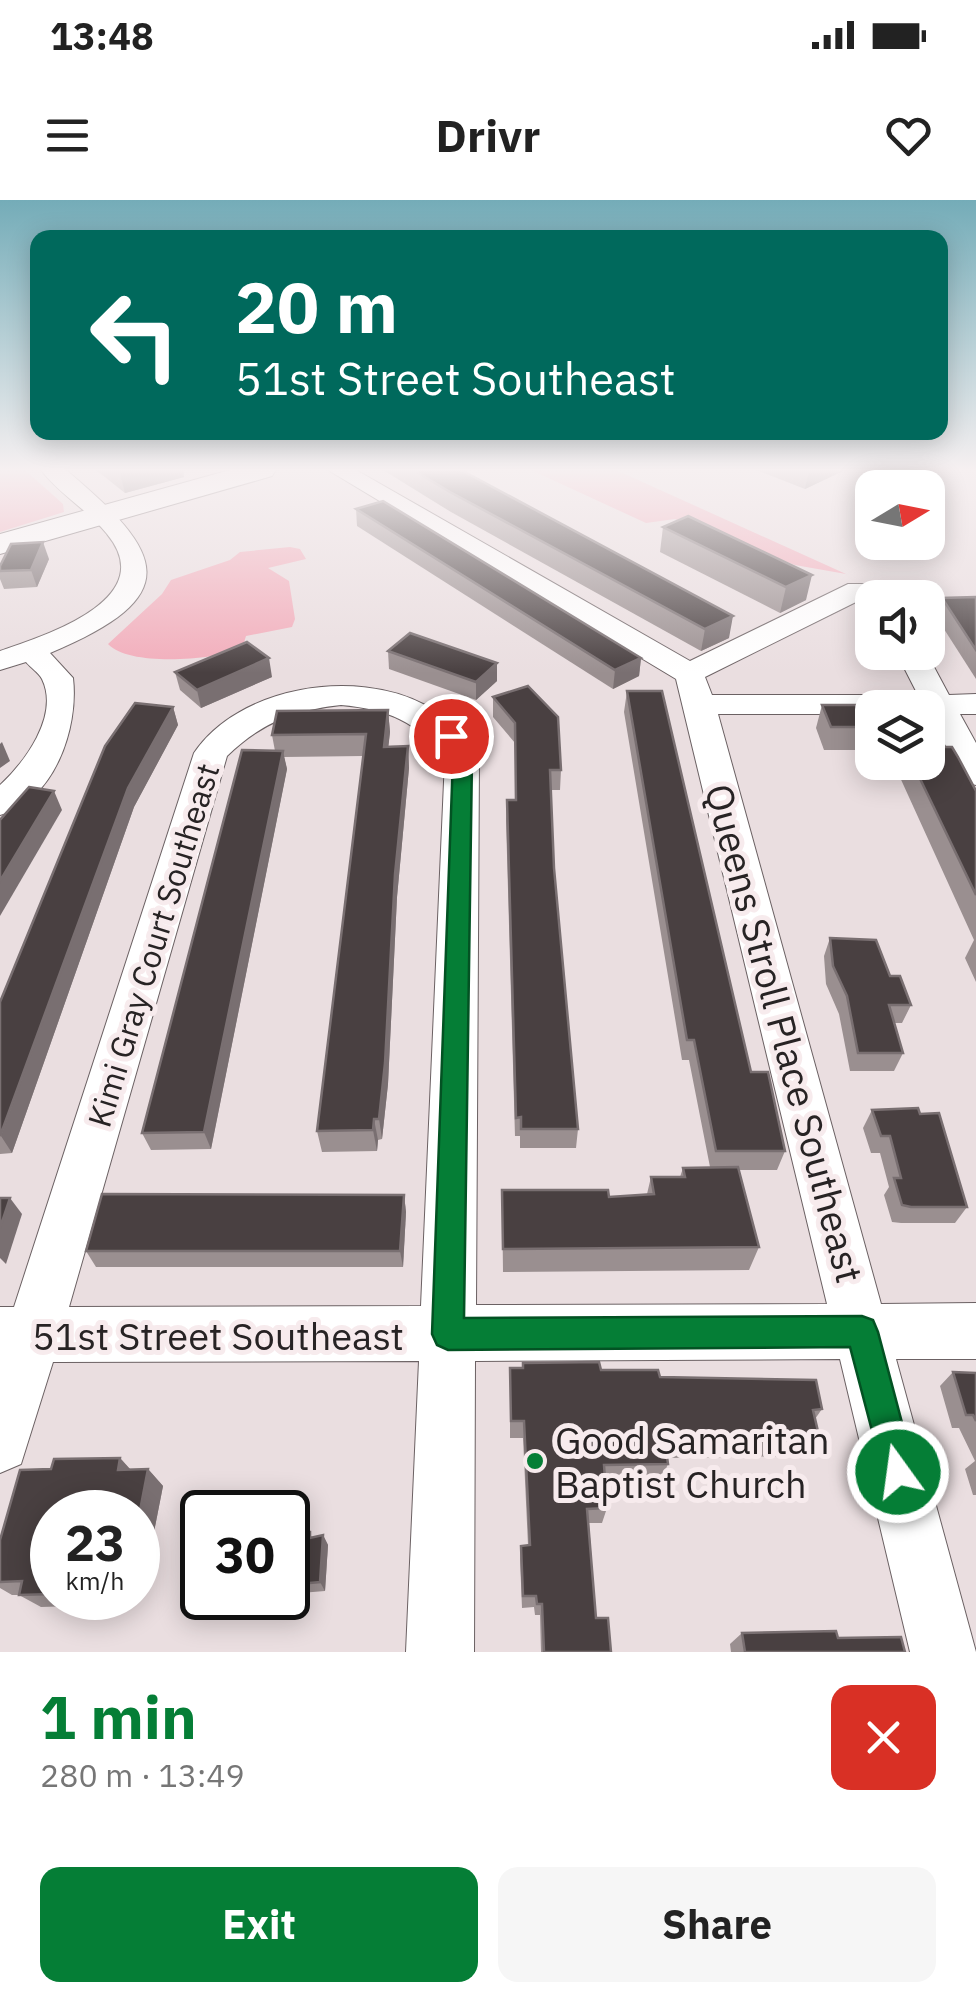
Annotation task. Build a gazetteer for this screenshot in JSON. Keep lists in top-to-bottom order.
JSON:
{
  "streets": {
    "street": ["Kimi Gray Court Southeast", "Queens Stroll Place Southeast", "51st Street Southeast"]
  },
  "crossings": [
    ["Kimi Gray Court Southeast", "51st Street Southeast"],
    ["Queens Stroll Place Southeast", "51st Street Southeast"]
  ],
  "places": ["Good Samaritan Baptist Church"],
  "north": "right",
  "page": {
    "status": "13:48",
    "header": "Drivr",
    "turn": ["20 m", "51st Street Southeast"],
    "speed": "23 km/h",
    "limit": "30",
    "heading": ["1 min", "280 m · 13:49"],
    "buttons": ["Exit", "Share"]
  }
}
